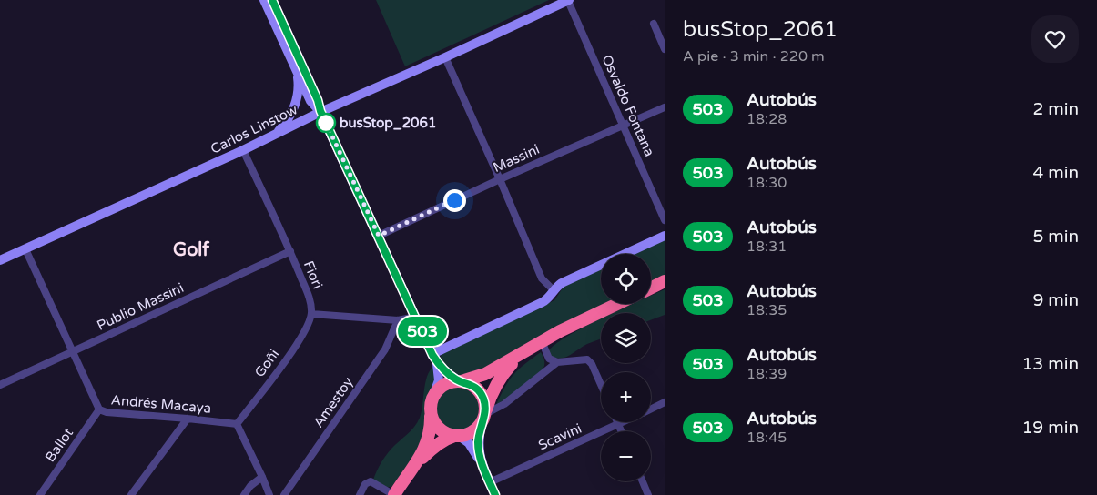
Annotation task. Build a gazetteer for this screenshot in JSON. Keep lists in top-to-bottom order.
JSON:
{
  "streets": {
    "main road": ["Carlos Linstow"],
    "street": [
      "Osvaldo Fontana",
      "Massini",
      "Fiori",
      "Publio Massini",
      "Goñi",
      "Amestoy",
      "Andrés Macaya",
      "Scavini",
      "Ballot"
    ]
  },
  "crossings": [
    ["Osvaldo Fontana", "Carlos Linstow"],
    ["Osvaldo Fontana", "Massini"],
    ["Carlos Linstow", "Fiori"],
    ["Carlos Linstow", "Andrés Macaya"],
    ["Fiori", "Publio Massini"],
    ["Fiori", "Goñi"],
    ["Publio Massini", "Andrés Macaya"],
    ["Goñi", "Andrés Macaya"],
    ["Andrés Macaya", "Ballot"]
  ],
  "districts": ["Golf"],
  "places": ["busStop_2061"],
  "lines": ["bus line 503"],
  "page": {
    "on_map": "503",
    "heading": ["busStop_2061", "A pie · 3 min · 220 m"],
    "list": [
      {
        "mark": "503",
        "name": "Autobús",
        "note": "18:28",
        "value": "2 min"
      },
      {
        "mark": "503",
        "name": "Autobús",
        "note": "18:30",
        "value": "4 min"
      },
      {
        "mark": "503",
        "name": "Autobús",
        "note": "18:31",
        "value": "5 min"
      },
      {
        "mark": "503",
        "name": "Autobús",
        "note": "18:35",
        "value": "9 min"
      },
      {
        "mark": "503",
        "name": "Autobús",
        "note": "18:39",
        "value": "13 min"
      },
      {
        "mark": "503",
        "name": "Autobús",
        "note": "18:45",
        "value": "19 min"
      }
    ],
    "map_buttons": ["+", "−"]
  }
}
